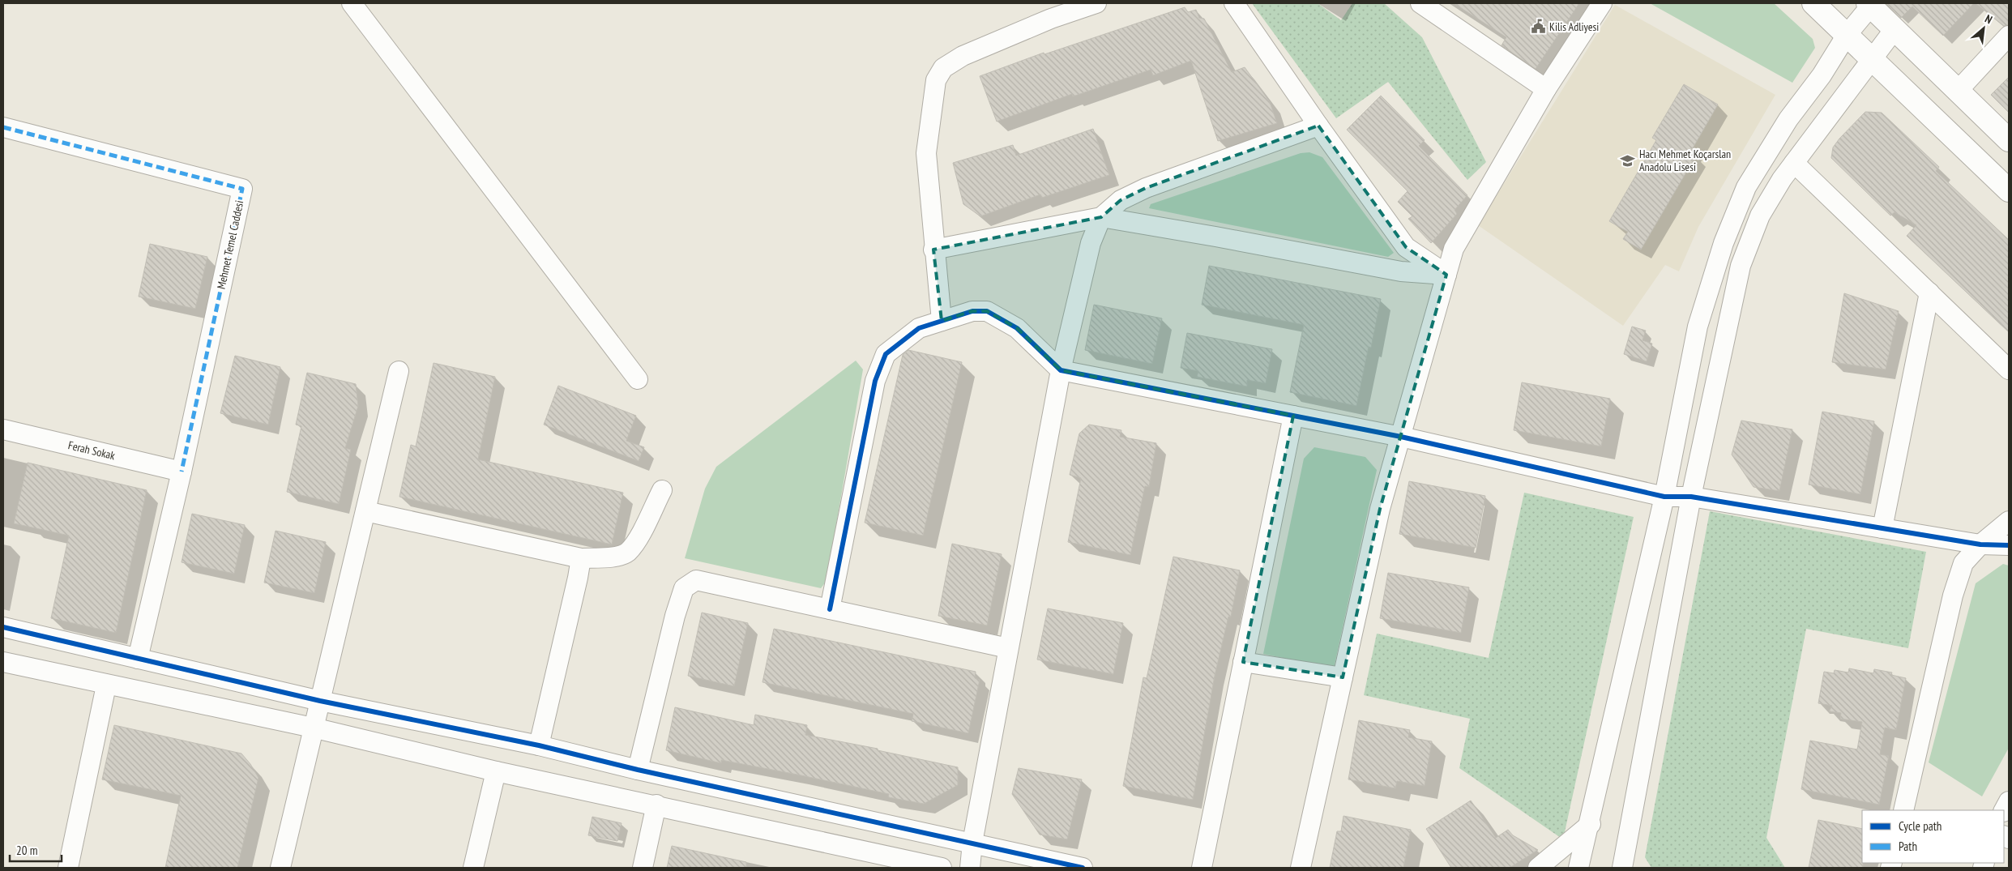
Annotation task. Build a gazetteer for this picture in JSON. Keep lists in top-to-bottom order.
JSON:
{
  "streets": {
    "street": ["Mehmet Temel Caddesi", "Ferah Sokak"]
  },
  "crossings": [
    ["Mehmet Temel Caddesi", "Ferah Sokak"]
  ],
  "places": {
    "public building": ["Kilis Adliyesi"],
    "school or university": ["Hacı Mehmet Koçarslan Anadolu Lisesi"]
  },
  "legend": ["Cycle path", "Path"],
  "scale_bar": "20 m",
  "north": "top right"
}
